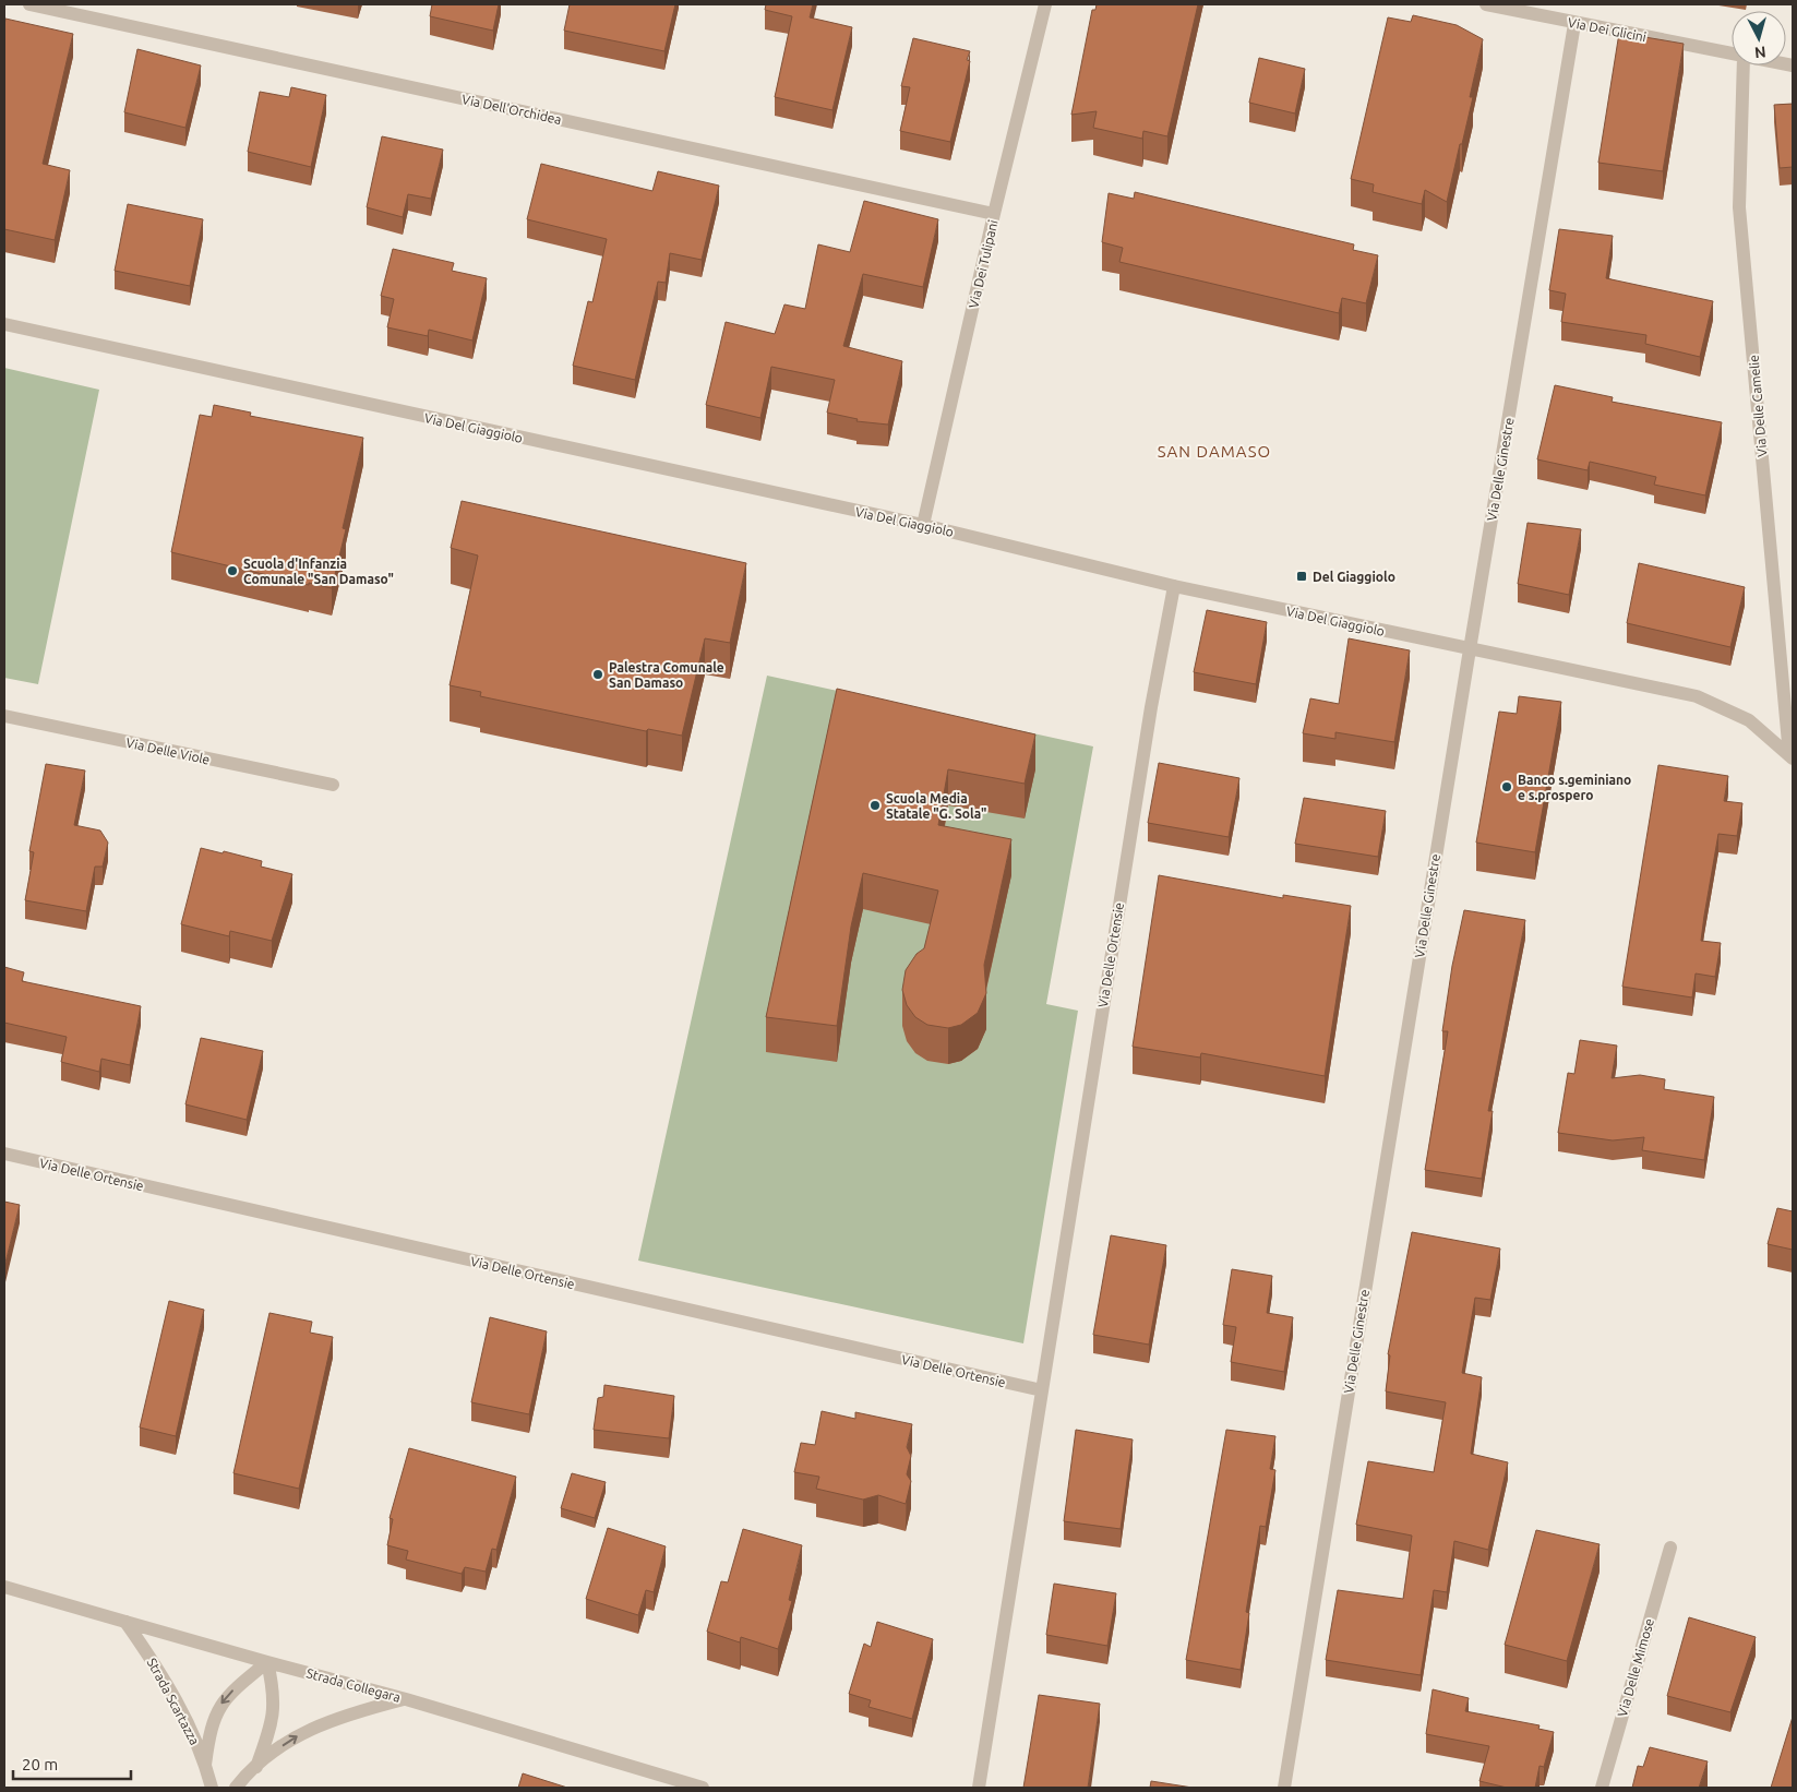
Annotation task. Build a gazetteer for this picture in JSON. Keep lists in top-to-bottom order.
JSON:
{
  "streets": {
    "street": [
      "Via Dei Glicini",
      "Via Dell'Orchidea",
      "Via Dei Tulipani",
      "Via Delle Camelie",
      "Via Del Giaggiolo",
      "Via Delle Ginestre",
      "Via Delle Viole",
      "Via Delle Ortensie",
      "Via Delle Mimose",
      "Strada Collegara",
      "Strada Scartazza"
    ]
  },
  "crossings": [
    ["Via Dei Glicini", "Via Delle Ginestre"],
    ["Via Dell'Orchidea", "Via Dei Tulipani"],
    ["Via Dei Tulipani", "Via Del Giaggiolo"],
    ["Via Delle Camelie", "Via Del Giaggiolo"],
    ["Via Del Giaggiolo", "Via Delle Ginestre"],
    ["Via Del Giaggiolo", "Via Delle Ortensie"],
    ["Strada Collegara", "Strada Scartazza"]
  ],
  "districts": ["SAN DAMASO"],
  "places": {
    "other": [
      "Scuola d'Infanzia Comunale \"San Damaso\"",
      "Palestra Comunale San Damaso",
      "Banco s.geminiano e s.prospero",
      "Scuola Media Statale \"G. Sola\""
    ],
    "transit": ["Del Giaggiolo"]
  },
  "scale_bar": "20 m",
  "north": "bottom"
}
